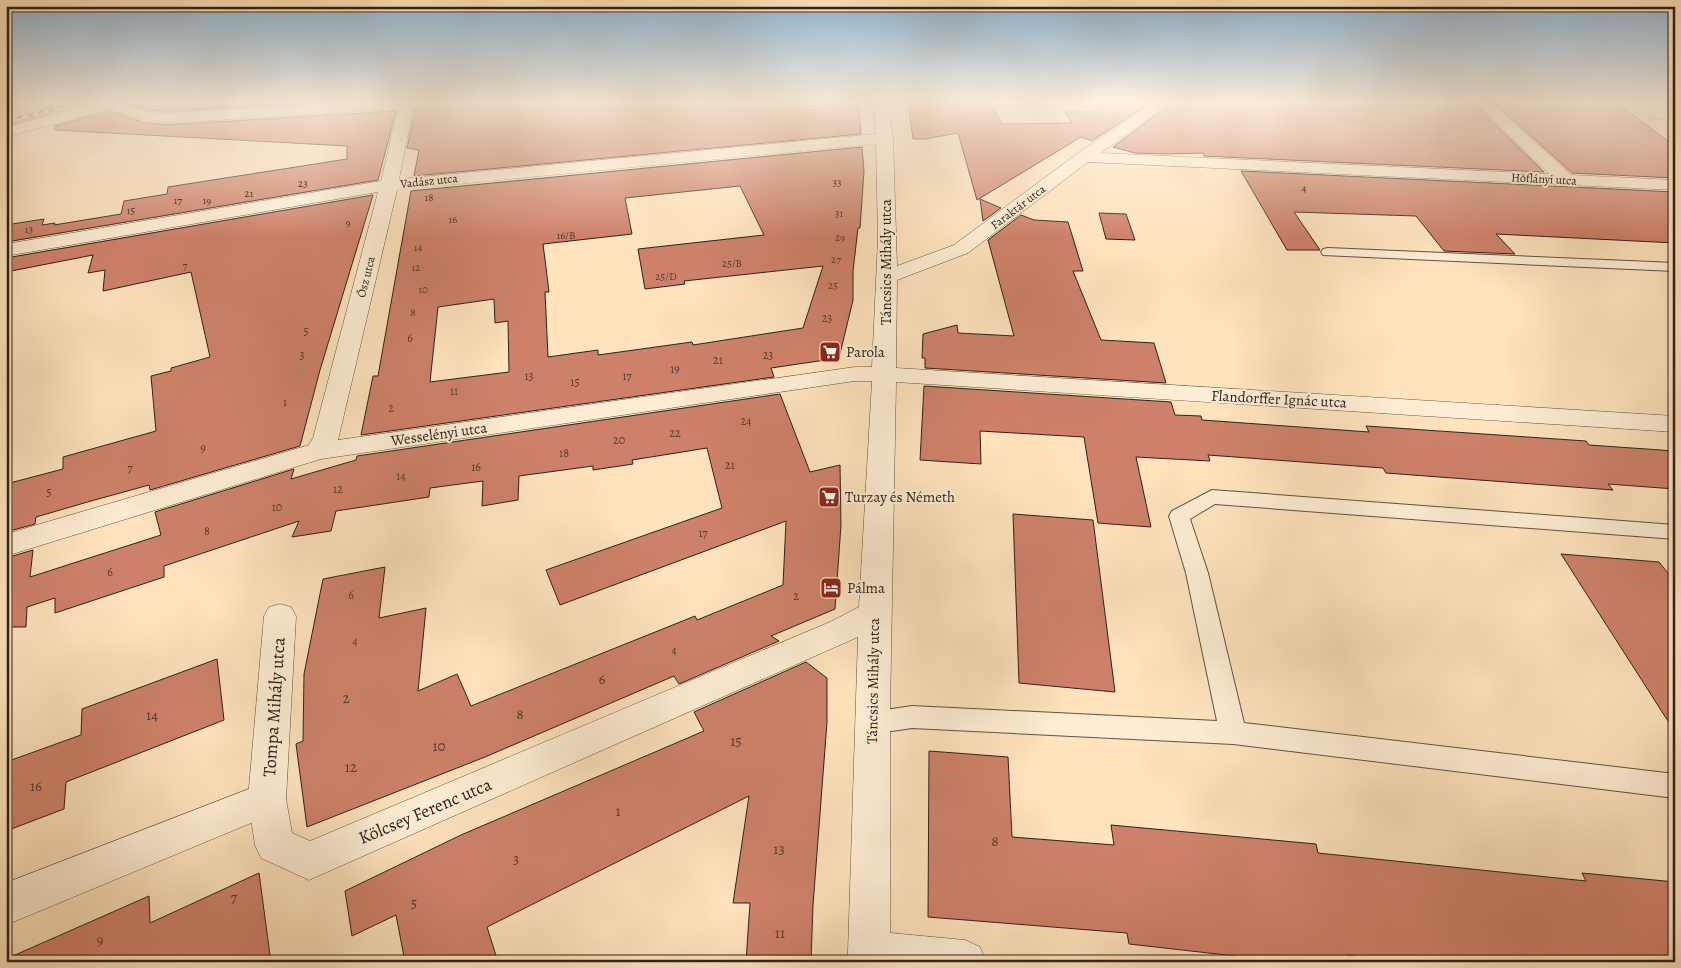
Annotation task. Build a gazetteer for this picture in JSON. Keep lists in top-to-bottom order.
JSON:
{
  "streets": {
    "street": [
      "Höflányi utca",
      "Vadász utca",
      "Faraktár utca",
      "Táncsics Mihály utca",
      "Ősz utca",
      "Flandorffer Ignác utca",
      "Wesselényi utca",
      "Tompa Mihály utca",
      "Kölcsey Ferenc utca"
    ]
  },
  "crossings": [
    ["Höflányi utca", "Faraktár utca"],
    ["Vadász utca", "Ősz utca"],
    ["Faraktár utca", "Táncsics Mihály utca"],
    ["Táncsics Mihály utca", "Flandorffer Ignác utca"],
    ["Táncsics Mihály utca", "Wesselényi utca"],
    ["Táncsics Mihály utca", "Kölcsey Ferenc utca"],
    ["Ősz utca", "Wesselényi utca"],
    ["Flandorffer Ignác utca", "Wesselényi utca"],
    ["Tompa Mihály utca", "Kölcsey Ferenc utca"]
  ],
  "places": {
    "supermarket": ["Parola", "Turzay és Németh"],
    "hotel": ["Pálma"]
  },
  "house_numbers": [
    "33",
    "23",
    "4",
    "21",
    "18",
    "17",
    "19",
    "15",
    "31",
    "16",
    "9",
    "13",
    "16/B",
    "29",
    "14",
    "27",
    "25/B",
    "7",
    "12",
    "25/D",
    "25",
    "10",
    "8",
    "23",
    "5",
    "6",
    "3",
    "23",
    "21",
    "19",
    "13",
    "17",
    "15",
    "11",
    "1",
    "2",
    "24",
    "22",
    "20",
    "9",
    "18",
    "21",
    "16",
    "7",
    "14",
    "12",
    "5",
    "10",
    "8",
    "17",
    "6",
    "6",
    "2",
    "4",
    "4",
    "6",
    "2",
    "8",
    "14",
    "15",
    "10",
    "12",
    "16",
    "1",
    "8",
    "13",
    "3",
    "7",
    "5",
    "11",
    "9"
  ]
}
